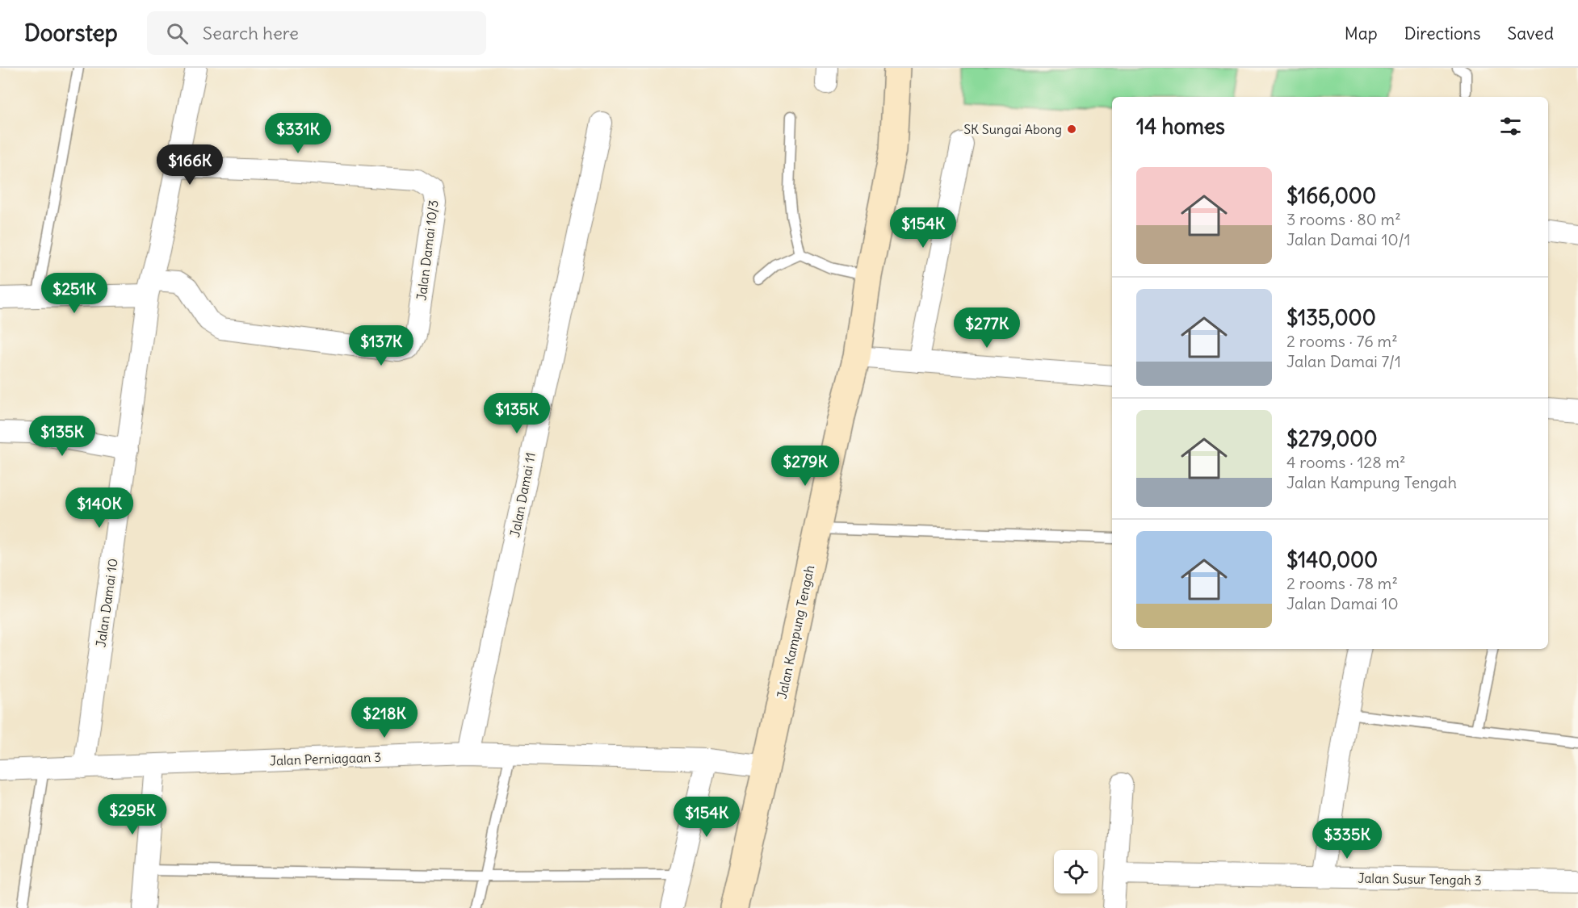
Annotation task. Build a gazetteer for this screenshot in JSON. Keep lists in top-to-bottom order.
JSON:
{
  "streets": {
    "street": [
      "Jalan Damai 10/3",
      "Jalan Damai 11",
      "Jalan Damai 10",
      "Jalan Kampung Tengah",
      "Jalan Perniagaan 3",
      "Jalan Susur Tengah 3"
    ]
  },
  "crossings": [
    ["Jalan Damai 10/3", "Jalan Damai 10"],
    ["Jalan Damai 11", "Jalan Perniagaan 3"],
    ["Jalan Damai 10", "Jalan Perniagaan 3"],
    ["Jalan Kampung Tengah", "Jalan Perniagaan 3"]
  ],
  "places": ["SK Sungai Abong"],
  "page": {
    "header": "Doorstep",
    "search": "Search here",
    "nav": ["Map", "Directions", "Saved"],
    "heading": "14 homes",
    "price": [
      "$331K",
      "$166K",
      "$154K",
      "$251K",
      "$277K",
      "$137K",
      "$135K",
      "$135K",
      "$279K",
      "$140K",
      "$218K",
      "$295K",
      "$154K",
      "$335K"
    ],
    "list": [
      {
        "name": "$166,000",
        "note": "3 rooms · 80 m² · Jalan Damai 10/1"
      },
      {
        "name": "$135,000",
        "note": "2 rooms · 76 m² · Jalan Damai 7/1"
      },
      {
        "name": "$279,000",
        "note": "4 rooms · 128 m² · Jalan Kampung Tengah"
      },
      {
        "name": "$140,000",
        "note": "2 rooms · 78 m² · Jalan Damai 10"
      }
    ]
  }
}
